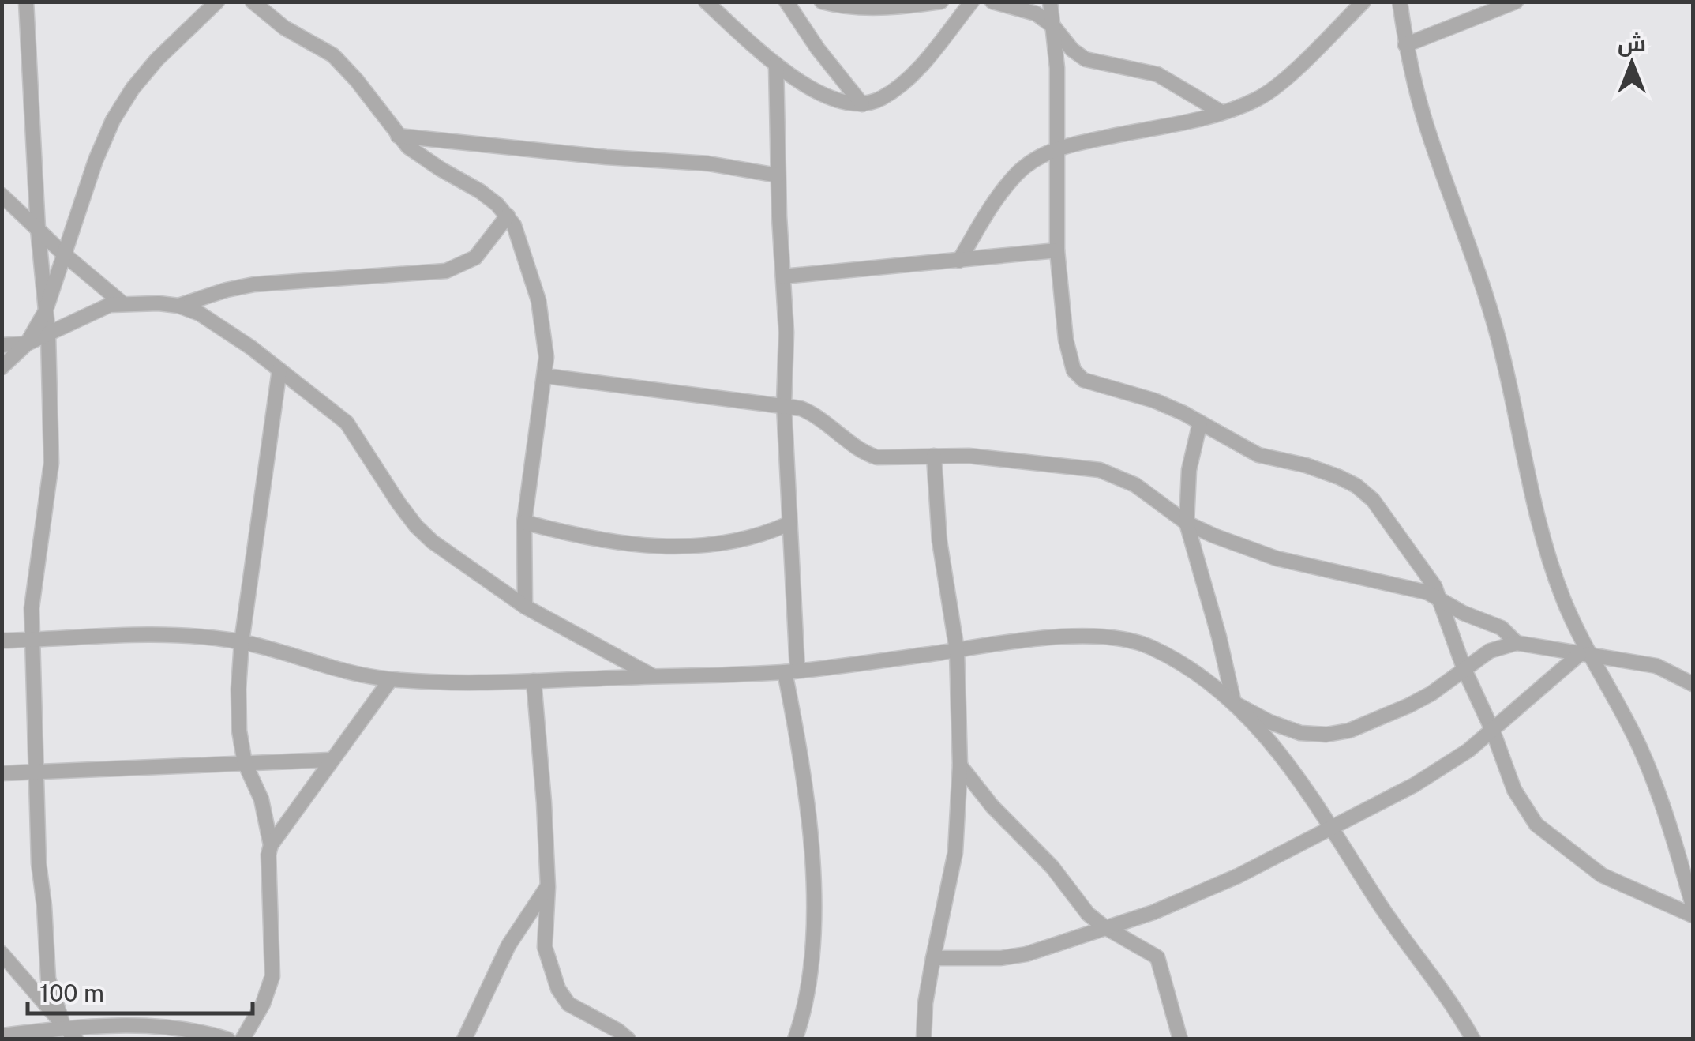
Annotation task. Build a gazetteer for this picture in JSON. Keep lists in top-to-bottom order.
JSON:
{
  "scale_bar": "100 m",
  "north": "top"
}
